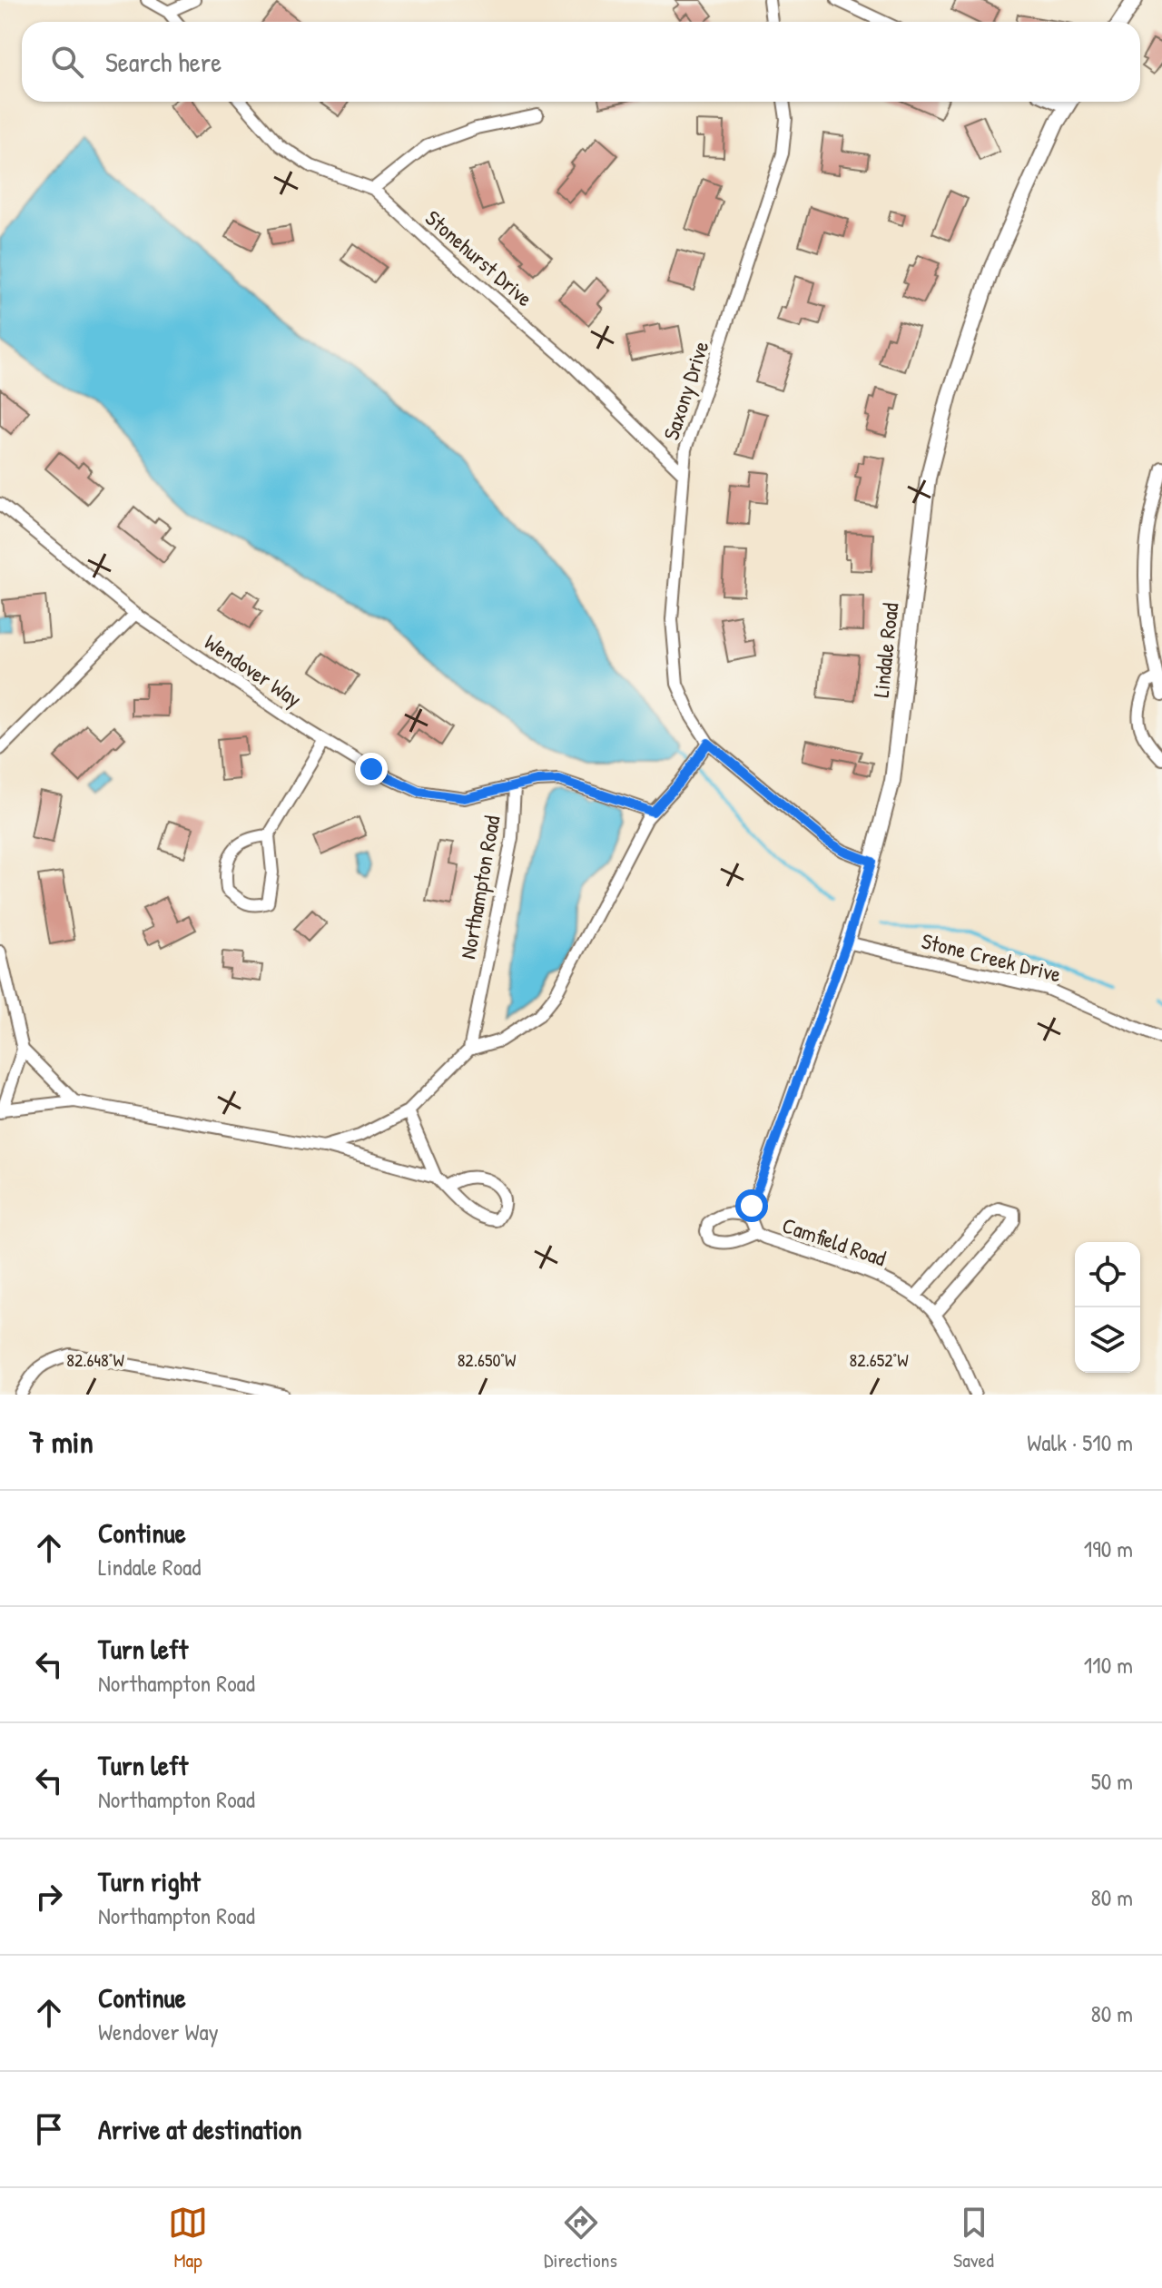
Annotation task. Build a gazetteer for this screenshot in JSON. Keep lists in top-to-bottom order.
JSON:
{
  "streets": {
    "street": [
      "Stonehurst Drive",
      "Saxony Drive",
      "Lindale Road",
      "Wendover Way",
      "Northampton Road",
      "Stone Creek Drive",
      "Camfield Road"
    ]
  },
  "crossings": [
    ["Stonehurst Drive", "Saxony Drive"],
    ["Lindale Road", "Stone Creek Drive"],
    ["Lindale Road", "Camfield Road"],
    ["Wendover Way", "Northampton Road"]
  ],
  "page": {
    "search": "Search here",
    "heading": ["7 min", "Walk · 510 m"],
    "list": [
      ["Continue", "Lindale Road", "190 m"],
      ["Turn left", "Northampton Road", "110 m"],
      ["Turn left", "Northampton Road", "50 m"],
      ["Turn right", "Northampton Road", "80 m"],
      ["Continue", "Wendover Way", "80 m"],
      "Arrive at destination"
    ],
    "nav": ["Map", "Directions", "Saved"]
  },
  "coordinates": ["82.648°W", "82.650°W", "82.652°W"]
}
